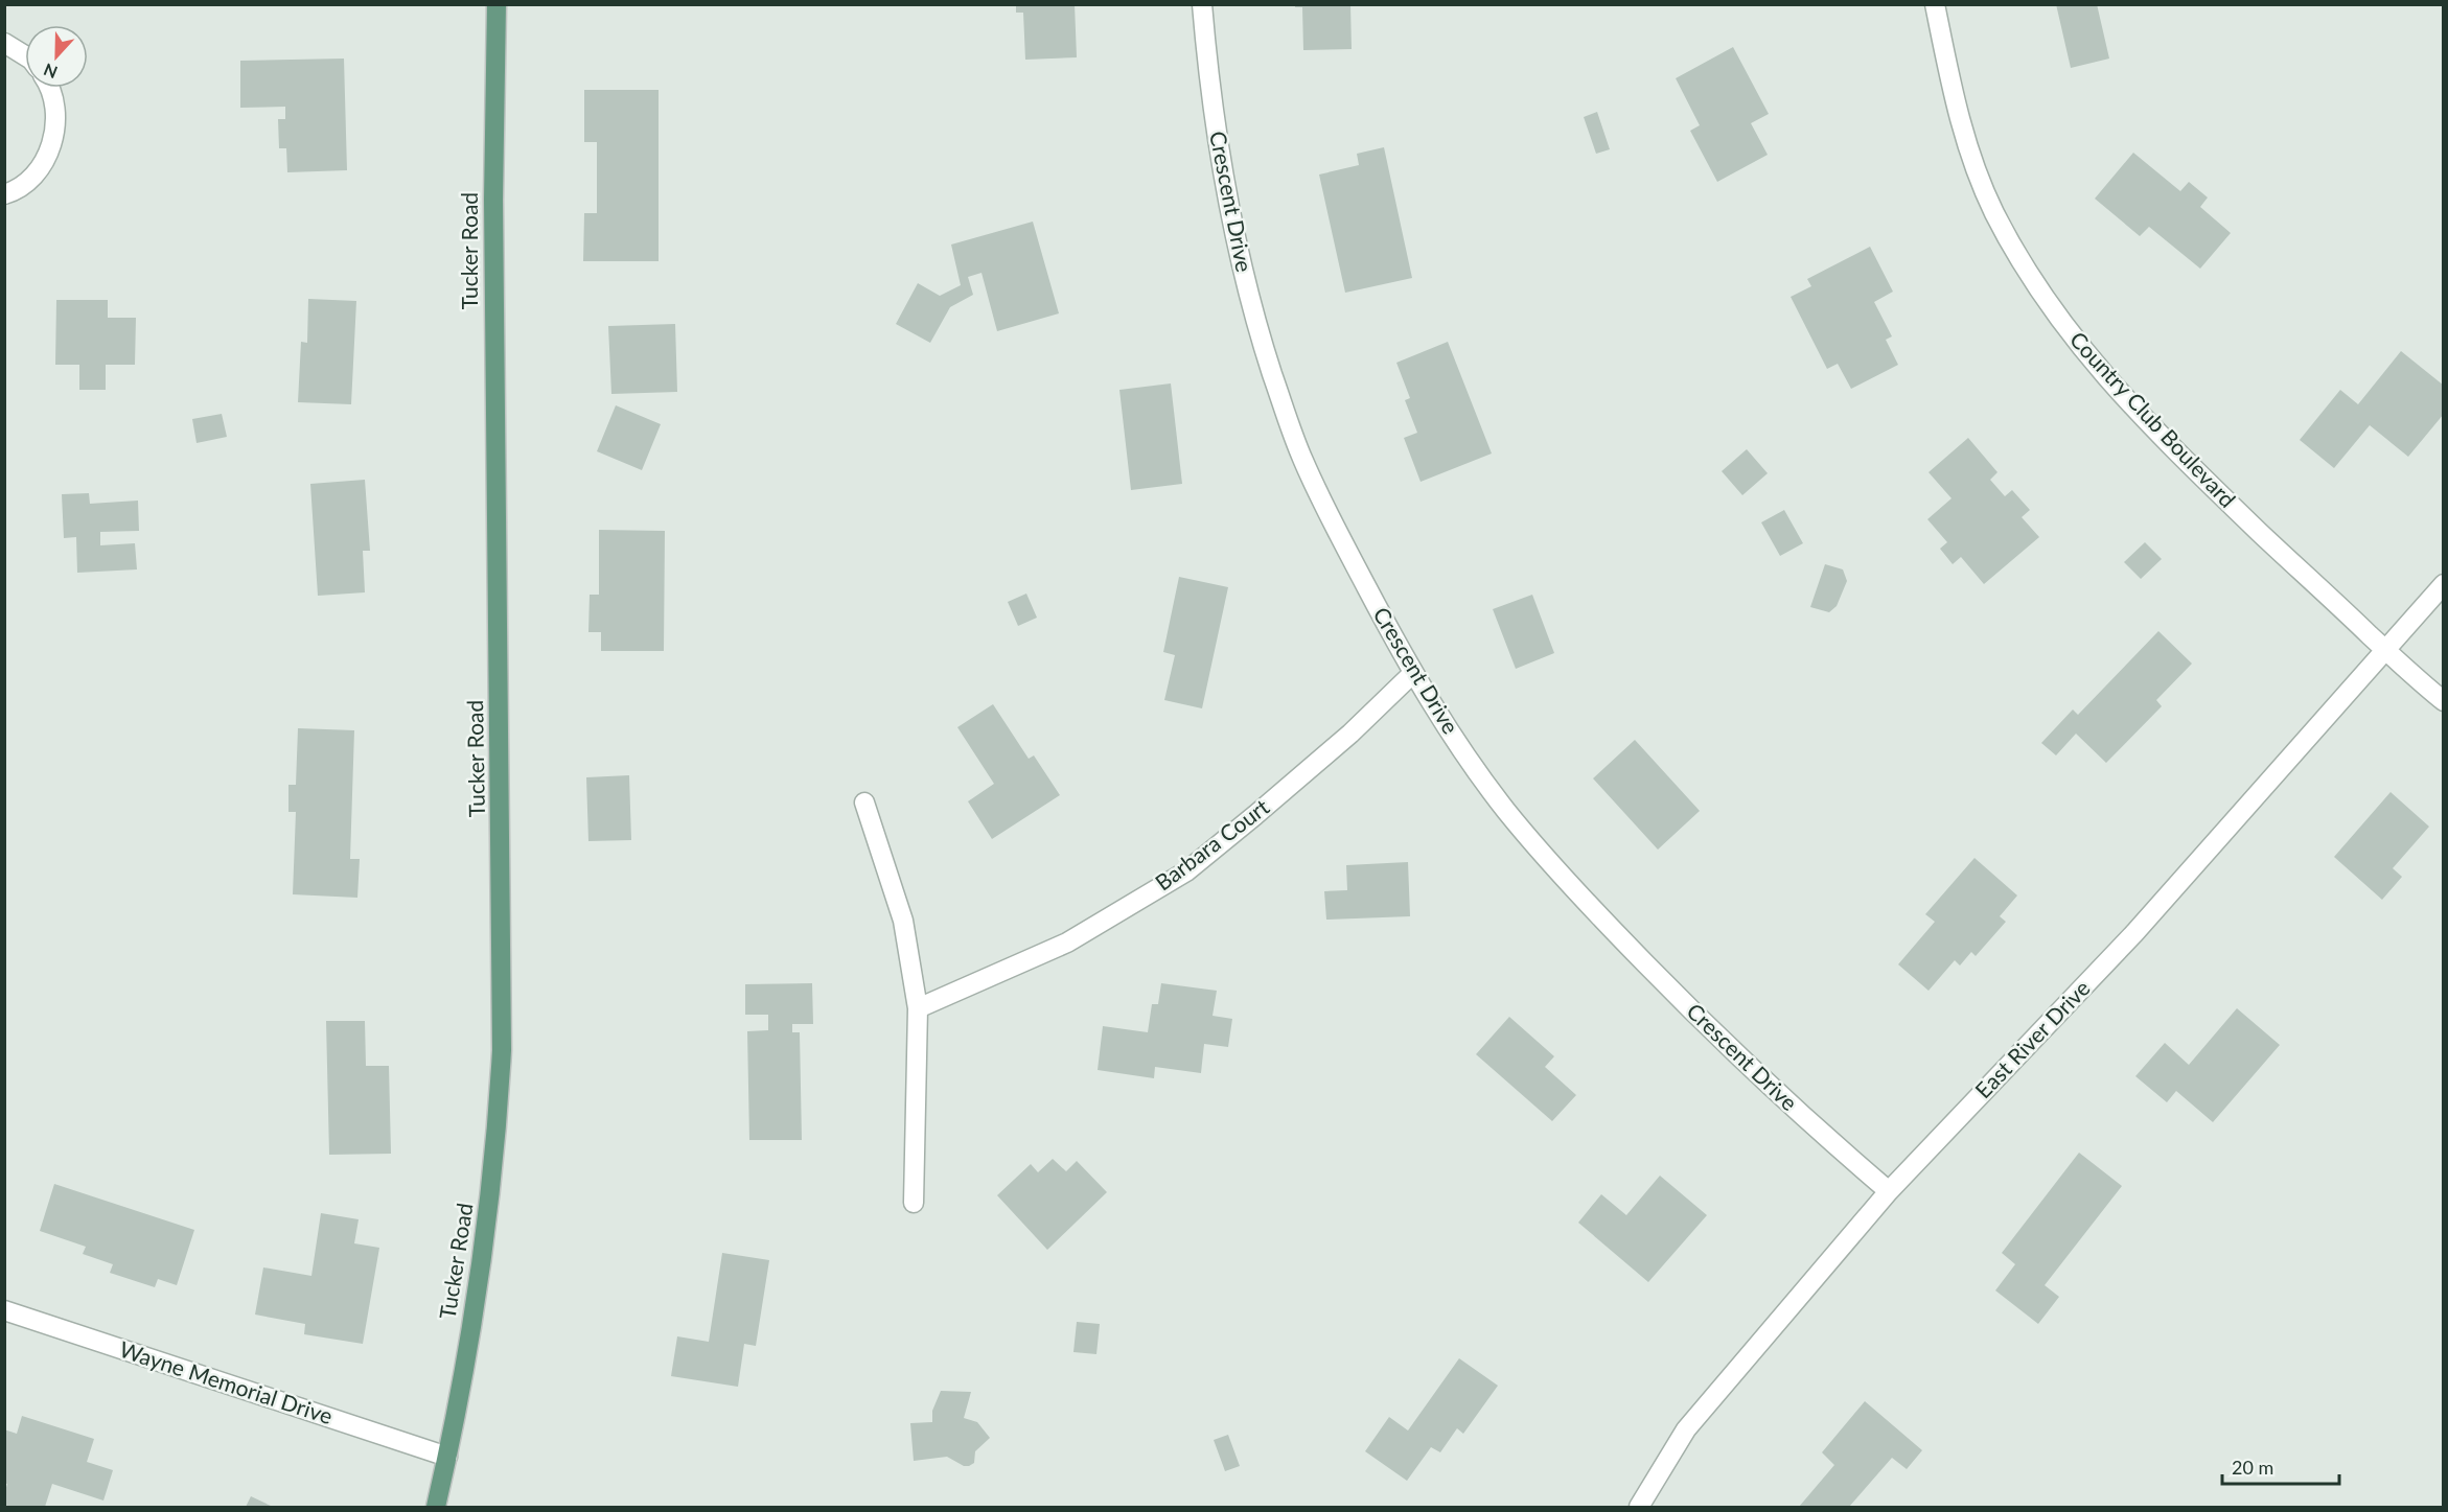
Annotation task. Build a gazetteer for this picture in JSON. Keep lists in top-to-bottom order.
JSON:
{
  "streets": {
    "main road": ["Tucker Road"],
    "street": [
      "Crescent Drive",
      "Country Club Boulevard",
      "Barbara Court",
      "East River Drive",
      "Wayne Memorial Drive"
    ]
  },
  "crossings": [
    ["Crescent Drive", "Barbara Court"],
    ["Crescent Drive", "East River Drive"],
    ["Tucker Road", "Wayne Memorial Drive"],
    ["Country Club Boulevard", "East River Drive"]
  ],
  "scale_bar": "20 m",
  "north": "bottom"
}
